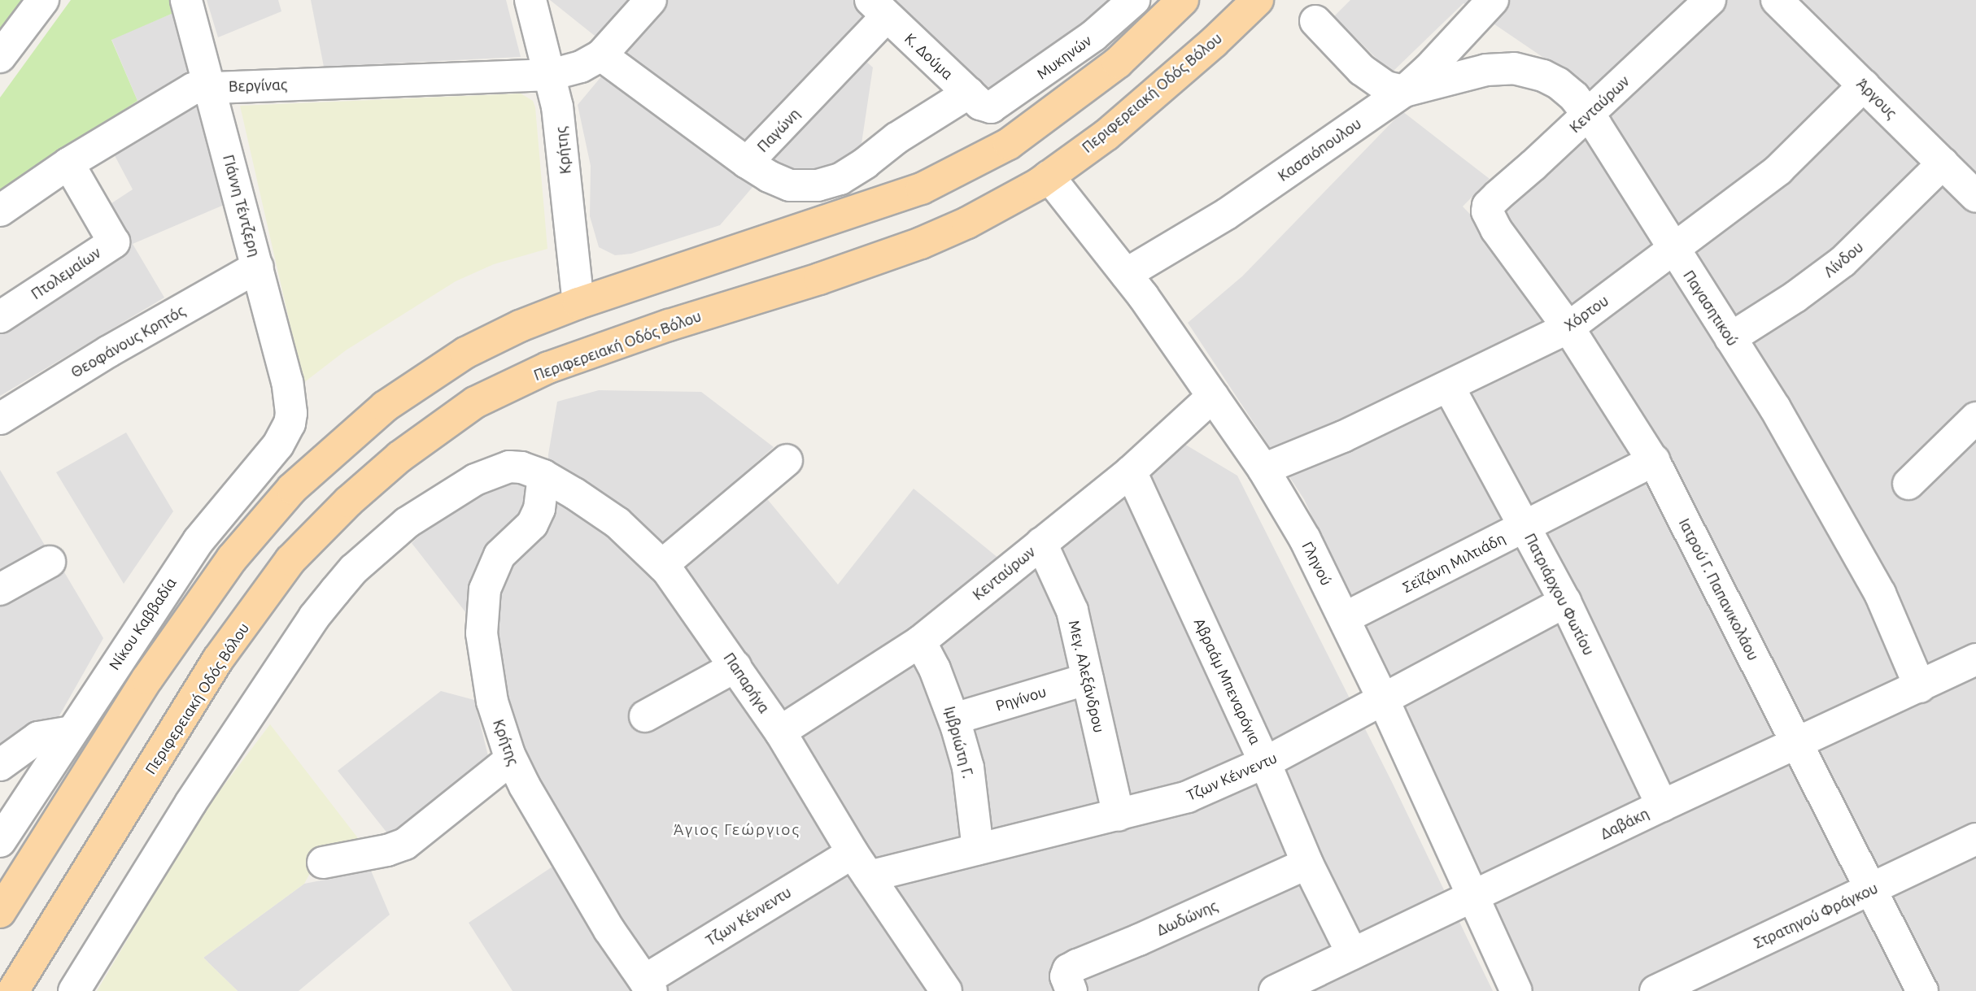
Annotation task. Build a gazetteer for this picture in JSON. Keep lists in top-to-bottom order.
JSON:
{
  "streets": {
    "main road": ["Περιφερειακή Οδός Βόλου"],
    "street": [
      "Κ. Δούμα",
      "Μυκηνών",
      "Βεργίνας",
      "Άργους",
      "Κενταύρων",
      "Παγώνη",
      "Κασσιόπουλου",
      "Κρήτης",
      "ΓΙάννη Τέντζερη",
      "Λίνδου",
      "Πτολεμαίων",
      "Παγασητικού",
      "Χόρτου",
      "Θεοφάνους Κρητός",
      "Σεϊζάνη Μιλτιάδη",
      "Γληνού",
      "Ιατρού Γ. Παπανικολάου",
      "Πατριάρχου Φωτίου",
      "Νίκου Καββαδία",
      "Μεγ. Αλεξάνδρου",
      "Αβραάμ Μπεναρόγια",
      "Παπαρήγα",
      "Ρηγίνου",
      "Ιμβριώτη Γ.",
      "Τζων Κέννεντυ",
      "Δαβάκη",
      "Στρατηγού Φράγκου",
      "Δωδώνης"
    ]
  },
  "crossings": [
    ["Κ. Δούμα", "Μυκηνών"],
    ["Κ. Δούμα", "Παγώνη"],
    ["Μυκηνών", "Παγώνη"],
    ["Βεργίνας", "Παγώνη"],
    ["Βεργίνας", "Κρήτης"],
    ["Βεργίνας", "ΓΙάννη Τέντζερη"],
    ["Βεργίνας", "Πτολεμαίων"],
    ["Περιφερειακή Οδός Βόλου", "Γληνού"],
    ["Άργους", "Λίνδου"],
    ["Άργους", "Χόρτου"],
    ["Κενταύρων", "Παγασητικού"],
    ["Κενταύρων", "Γληνού"],
    ["Κενταύρων", "Ιατρού Γ. Παπανικολάου"],
    ["Κενταύρων", "Μεγ. Αλεξάνδρου"],
    ["Κενταύρων", "Αβραάμ Μπεναρόγια"],
    ["Κενταύρων", "Παπαρήγα"],
    ["Κενταύρων", "Ιμβριώτη Γ."],
    ["Κασσιόπουλου", "Παγασητικού"],
    ["Κασσιόπουλου", "Γληνού"],
    ["Κρήτης", "Παπαρήγα"],
    ["Κρήτης", "Τζων Κέννεντυ"],
    ["ΓΙάννη Τέντζερη", "Θεοφάνους Κρητός"],
    ["ΓΙάννη Τέντζερη", "Νίκου Καββαδία"],
    ["Λίνδου", "Παγασητικού"],
    ["Παγασητικού", "Χόρτου"],
    ["Παγασητικού", "Δαβάκη"],
    ["Χόρτου", "Γληνού"],
    ["Χόρτου", "Ιατρού Γ. Παπανικολάου"],
    ["Χόρτου", "Πατριάρχου Φωτίου"],
    ["Σεϊζάνη Μιλτιάδη", "Γληνού"],
    ["Σεϊζάνη Μιλτιάδη", "Ιατρού Γ. Παπανικολάου"],
    ["Σεϊζάνη Μιλτιάδη", "Πατριάρχου Φωτίου"],
    ["Γληνού", "Τζων Κέννεντυ"],
    ["Γληνού", "Δαβάκη"],
    ["Ιατρού Γ. Παπανικολάου", "Δαβάκη"],
    ["Ιατρού Γ. Παπανικολάου", "Στρατηγού Φράγκου"],
    ["Πατριάρχου Φωτίου", "Τζων Κέννεντυ"],
    ["Πατριάρχου Φωτίου", "Δαβάκη"],
    ["Μεγ. Αλεξάνδρου", "Ρηγίνου"],
    ["Μεγ. Αλεξάνδρου", "Τζων Κέννεντυ"],
    ["Αβραάμ Μπεναρόγια", "Τζων Κέννεντυ"],
    ["Αβραάμ Μπεναρόγια", "Δαβάκη"],
    ["Αβραάμ Μπεναρόγια", "Δωδώνης"],
    ["Παπαρήγα", "Τζων Κέννεντυ"],
    ["Ρηγίνου", "Ιμβριώτη Γ."],
    ["Ιμβριώτη Γ.", "Τζων Κέννεντυ"]
  ],
  "districts": ["Άγιος Γεώργιος"]
}
